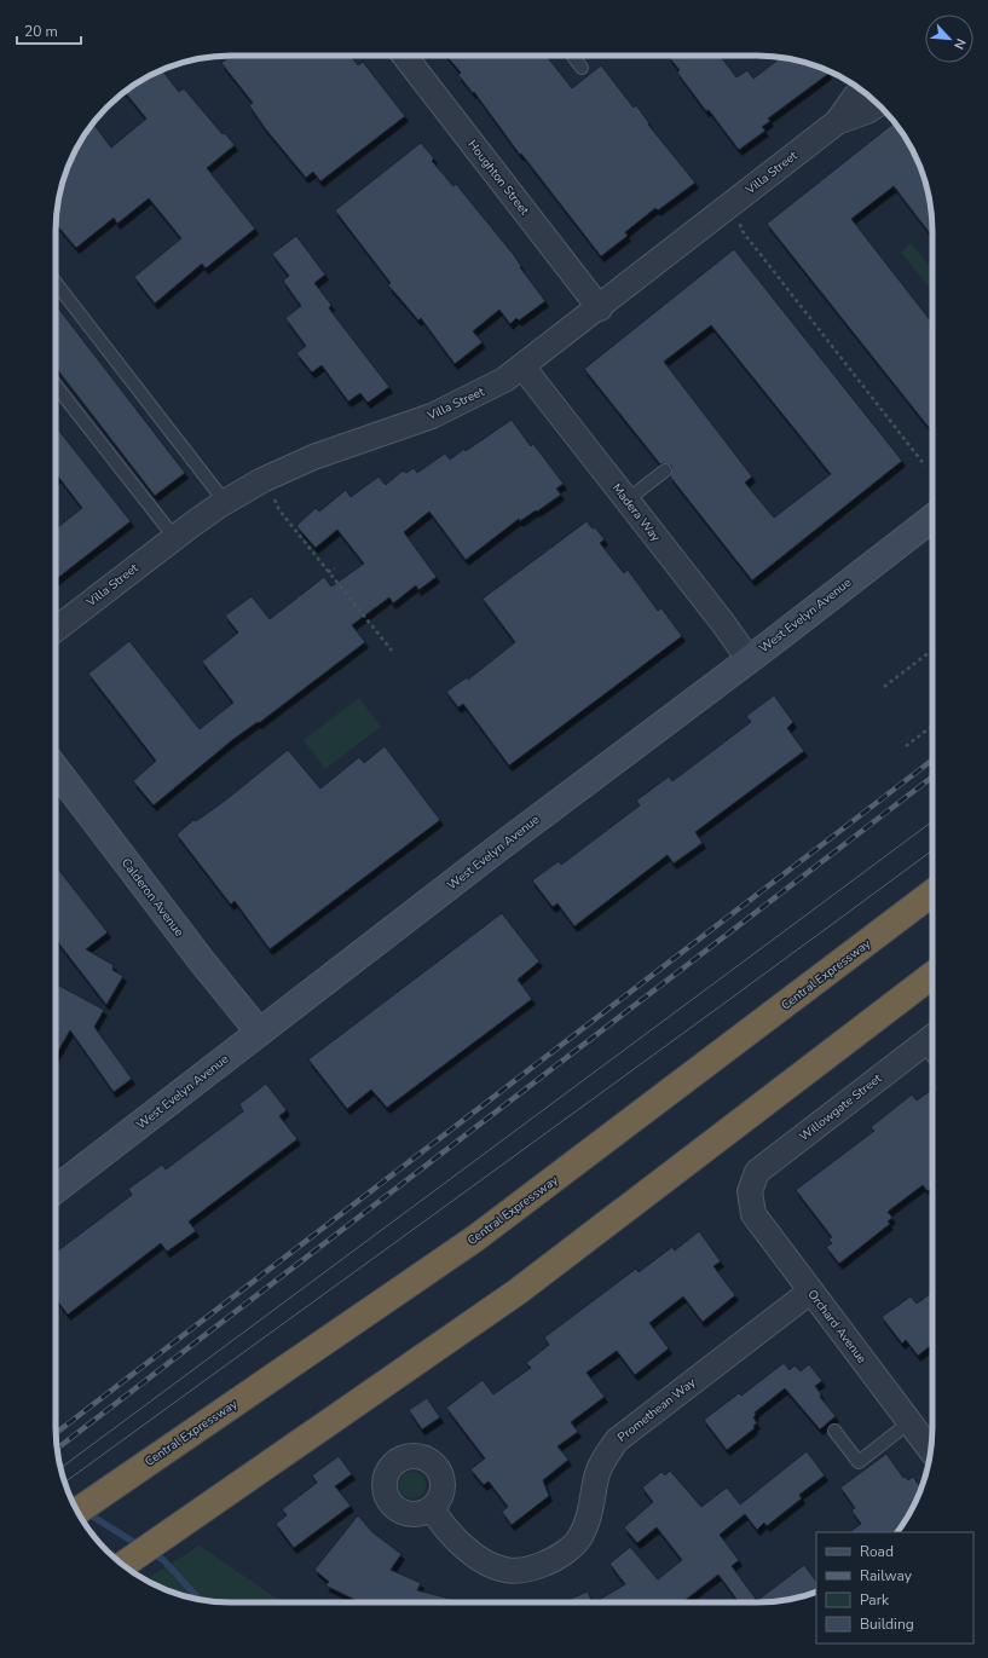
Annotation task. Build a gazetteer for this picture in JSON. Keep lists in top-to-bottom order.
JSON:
{
  "streets": {
    "highway": ["Central Expressway"],
    "main road": ["West Evelyn Avenue", "Calderon Avenue"],
    "street": [
      "Villa Street",
      "Houghton Street",
      "Madera Way",
      "Willowgate Street",
      "Orchard Avenue",
      "Promethean Way"
    ]
  },
  "crossings": [
    ["Villa Street", "Houghton Street"],
    ["Villa Street", "Madera Way"],
    ["Madera Way", "West Evelyn Avenue"],
    ["West Evelyn Avenue", "Calderon Avenue"],
    ["Willowgate Street", "Orchard Avenue"],
    ["Orchard Avenue", "Promethean Way"]
  ],
  "legend": [
    "Road",
    "Railway",
    "Park",
    "Building"
  ],
  "scale_bar": "20 m",
  "north": "bottom right"
}
